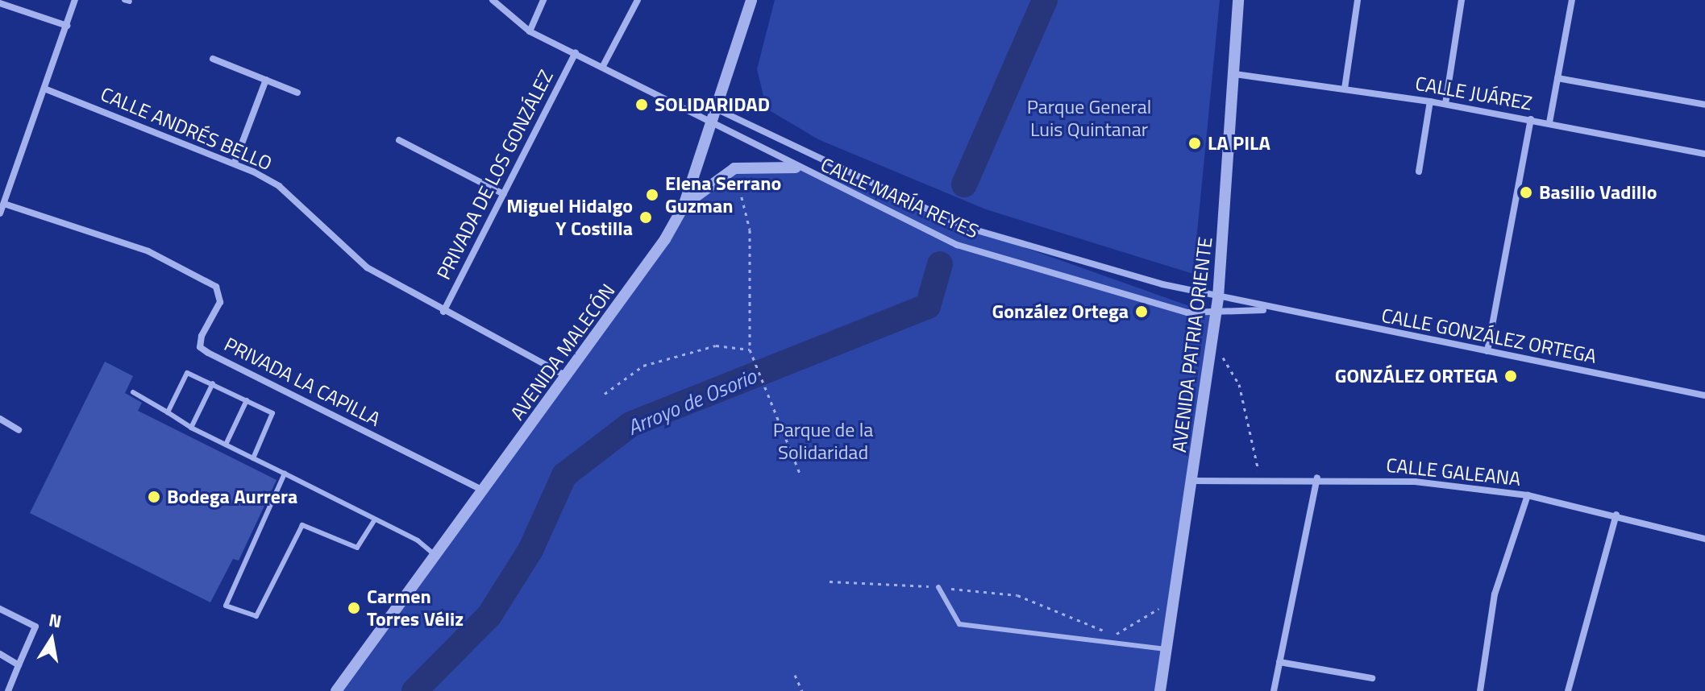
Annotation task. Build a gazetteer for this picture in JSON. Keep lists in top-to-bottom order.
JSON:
{
  "streets": {
    "street": [
      "CALLE JUÁREZ",
      "CALLE ANDRÉS BELLO",
      "PRIVADA DE LOS GONZÁLEZ",
      "CALLE MARÍA REYES",
      "CALLE GONZÁLEZ ORTEGA",
      "AVENIDA PATRIA ORIENTE",
      "AVENIDA MALECÓN",
      "PRIVADA LA CAPILLA",
      "CALLE GALEANA"
    ]
  },
  "crossings": [
    ["CALLE JUÁREZ", "AVENIDA PATRIA ORIENTE"],
    ["CALLE ANDRÉS BELLO", "PRIVADA DE LOS GONZÁLEZ"],
    ["CALLE ANDRÉS BELLO", "AVENIDA MALECÓN"],
    ["PRIVADA DE LOS GONZÁLEZ", "CALLE MARÍA REYES"],
    ["CALLE MARÍA REYES", "CALLE GONZÁLEZ ORTEGA"],
    ["CALLE MARÍA REYES", "AVENIDA PATRIA ORIENTE"],
    ["CALLE MARÍA REYES", "AVENIDA MALECÓN"],
    ["CALLE GONZÁLEZ ORTEGA", "AVENIDA PATRIA ORIENTE"],
    ["AVENIDA PATRIA ORIENTE", "CALLE GALEANA"],
    ["AVENIDA MALECÓN", "PRIVADA LA CAPILLA"]
  ],
  "water": ["Arroyo de Osorio"],
  "parks": ["Parque General Luis Quintanar", "Parque de la Solidaridad"],
  "places": [
    "SOLIDARIDAD",
    "LA PILA",
    "Basilio Vadillo",
    "Elena Serrano Guzman",
    "Miguel Hidalgo Y Costilla",
    "González Ortega",
    "GONZÁLEZ ORTEGA",
    "Bodega Aurrera",
    "Carmen Torres Véliz"
  ],
  "north": "top"
}
